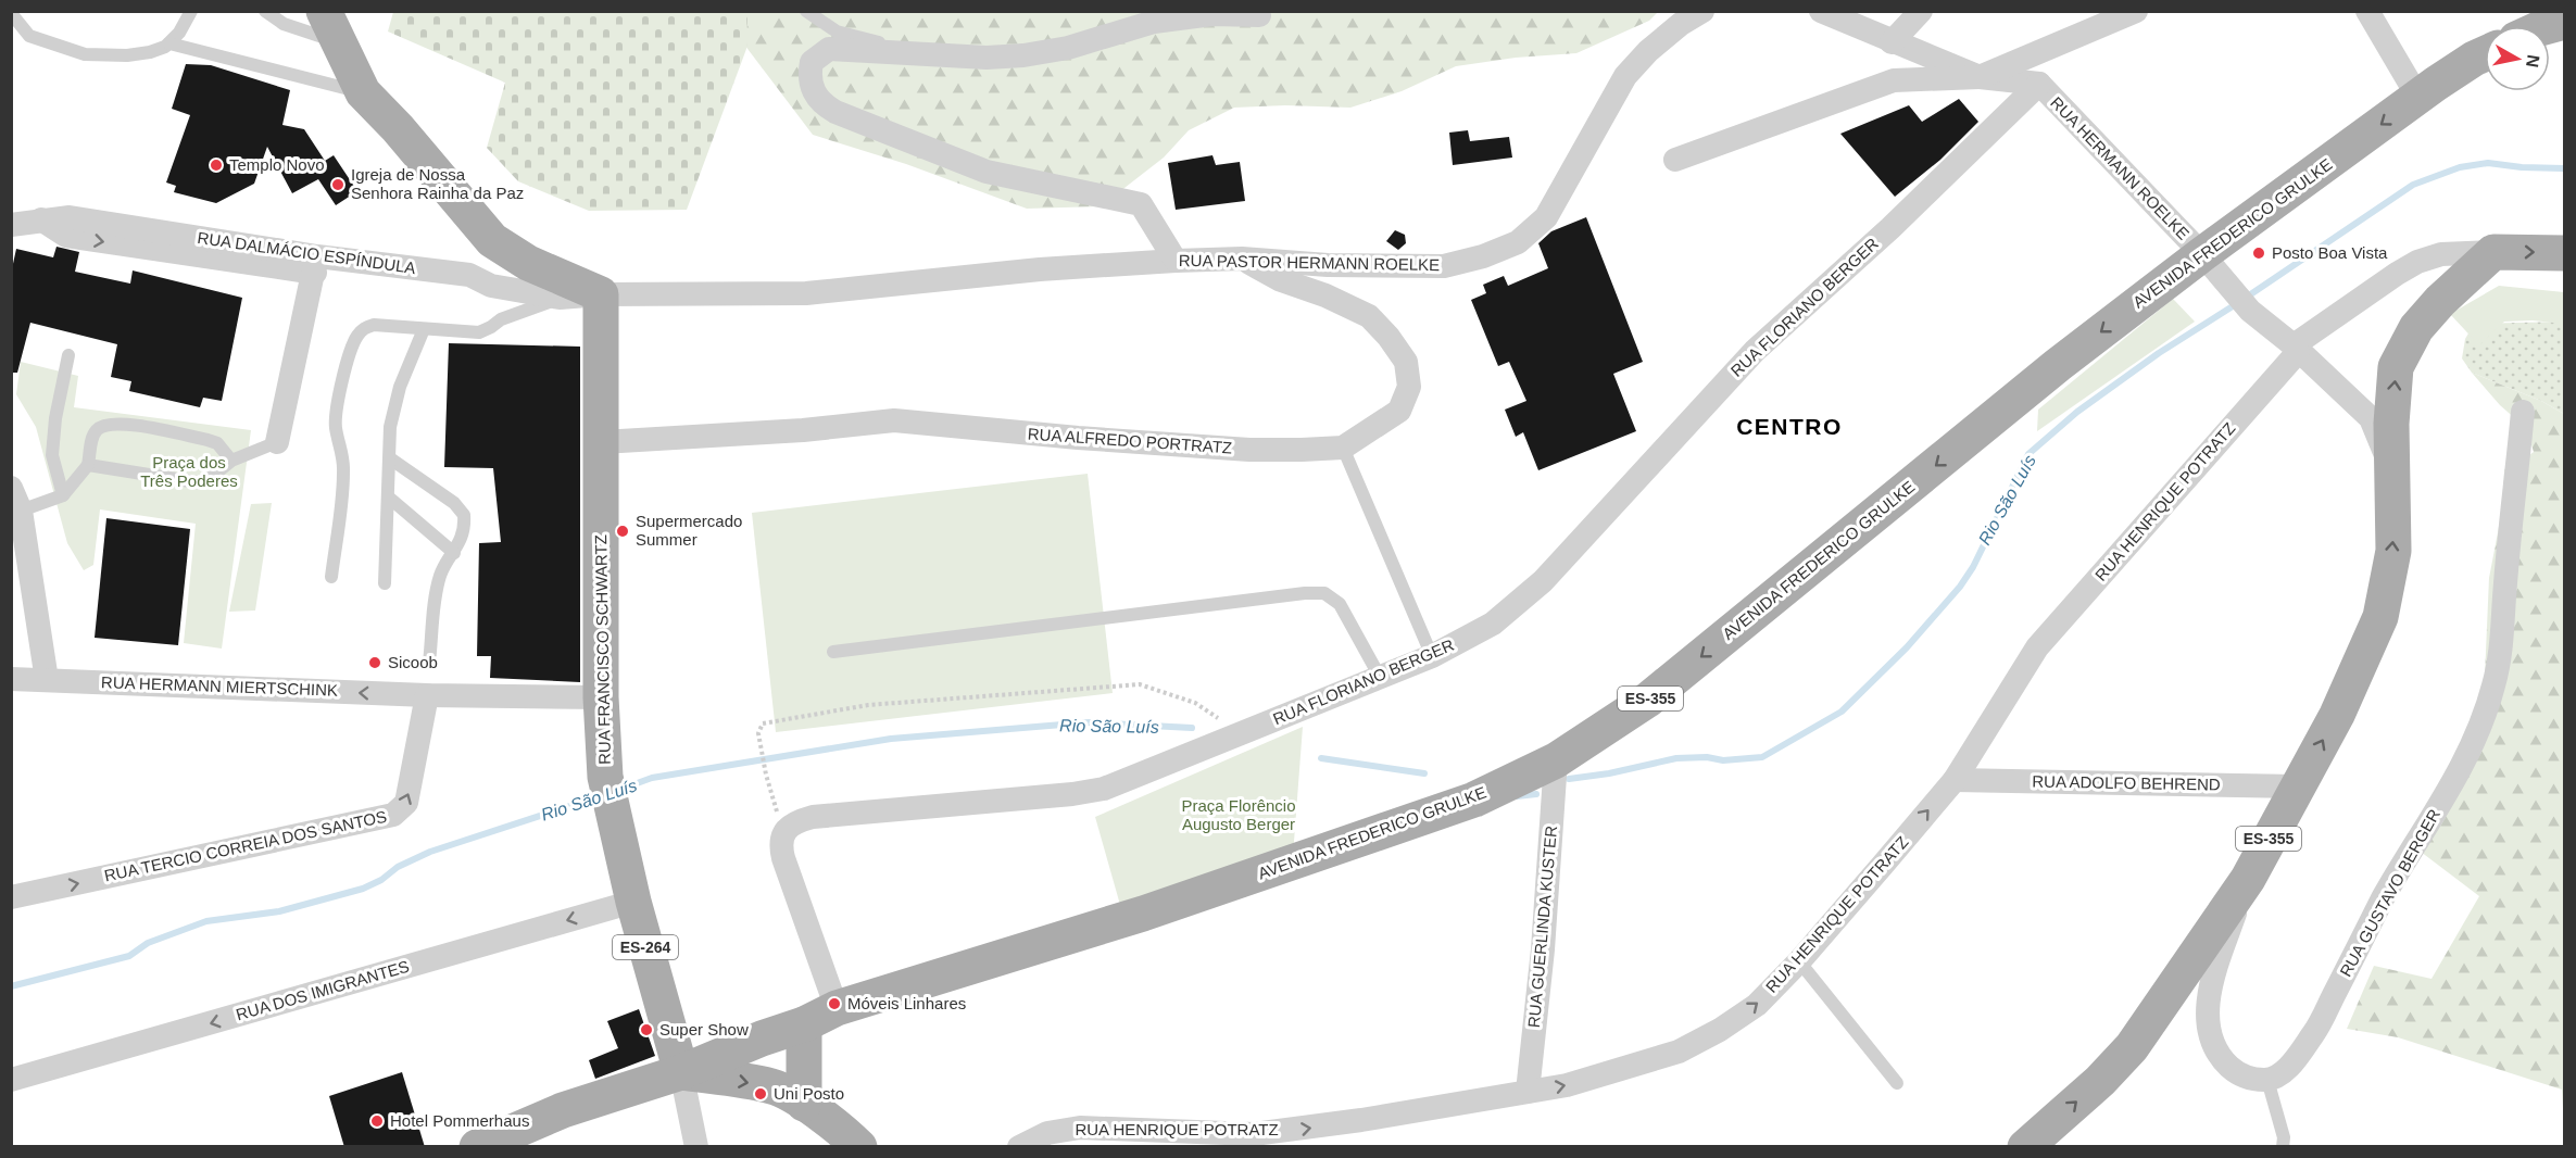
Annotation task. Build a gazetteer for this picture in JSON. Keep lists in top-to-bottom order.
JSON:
{
  "streets": {
    "main road": [
      "AVENIDA FREDERICO GRULKE",
      "RUA FRANCISCO SCHWARTZ",
      "ES-355",
      "ES-264"
    ],
    "street": [
      "RUA HERMANN ROELKE",
      "RUA DALMÁCIO ESPÍNDULA",
      "RUA PASTOR HERMANN ROELKE",
      "RUA FLORIANO BERGER",
      "RUA ALFREDO PORTRATZ",
      "RUA HENRIQUE POTRATZ",
      "RUA HERMANN MIERTSCHINK",
      "RUA ADOLFO BEHREND",
      "RUA TERCIO CORREIA DOS SANTOS",
      "RUA GUSTAVO BERGER",
      "RUA GUERLINDA KUSTER",
      "RUA DOS IMIGRANTES"
    ]
  },
  "crossings": [
    ["RUA HERMANN ROELKE", "AVENIDA FREDERICO GRULKE"],
    ["RUA HERMANN ROELKE", "RUA FLORIANO BERGER"],
    ["RUA HERMANN ROELKE", "RUA HENRIQUE POTRATZ"],
    ["RUA HERMANN ROELKE", "ES-355"],
    ["AVENIDA FREDERICO GRULKE", "RUA FRANCISCO SCHWARTZ"],
    ["AVENIDA FREDERICO GRULKE", "RUA GUERLINDA KUSTER"],
    ["RUA DALMÁCIO ESPÍNDULA", "RUA PASTOR HERMANN ROELKE"],
    ["RUA DALMÁCIO ESPÍNDULA", "RUA FRANCISCO SCHWARTZ"],
    ["RUA PASTOR HERMANN ROELKE", "RUA FRANCISCO SCHWARTZ"],
    ["RUA ALFREDO PORTRATZ", "RUA FRANCISCO SCHWARTZ"],
    ["RUA HENRIQUE POTRATZ", "ES-355"],
    ["RUA HENRIQUE POTRATZ", "RUA ADOLFO BEHREND"],
    ["RUA HENRIQUE POTRATZ", "RUA GUERLINDA KUSTER"],
    ["RUA FRANCISCO SCHWARTZ", "RUA HERMANN MIERTSCHINK"],
    ["RUA FRANCISCO SCHWARTZ", "RUA DOS IMIGRANTES"],
    ["RUA HERMANN MIERTSCHINK", "RUA TERCIO CORREIA DOS SANTOS"],
    ["ES-355", "RUA ADOLFO BEHREND"]
  ],
  "one_way": [
    "AVENIDA FREDERICO GRULKE",
    "RUA HENRIQUE POTRATZ",
    "RUA HERMANN MIERTSCHINK",
    "RUA TERCIO CORREIA DOS SANTOS",
    "RUA DOS IMIGRANTES"
  ],
  "districts": ["CENTRO"],
  "water": ["Rio São Luís"],
  "parks": ["Praça dos Três Poderes", "Praça Florêncio Augusto Berger"],
  "places": [
    "Templo Novo",
    "Igreja de Nossa Senhora Rainha da Paz",
    "Posto Boa Vista",
    "Supermercado Summer",
    "Sicoob",
    "Móveis Linhares",
    "Super Show",
    "Uni Posto",
    "Hotel Pommerhaus"
  ],
  "north": "right"
}
